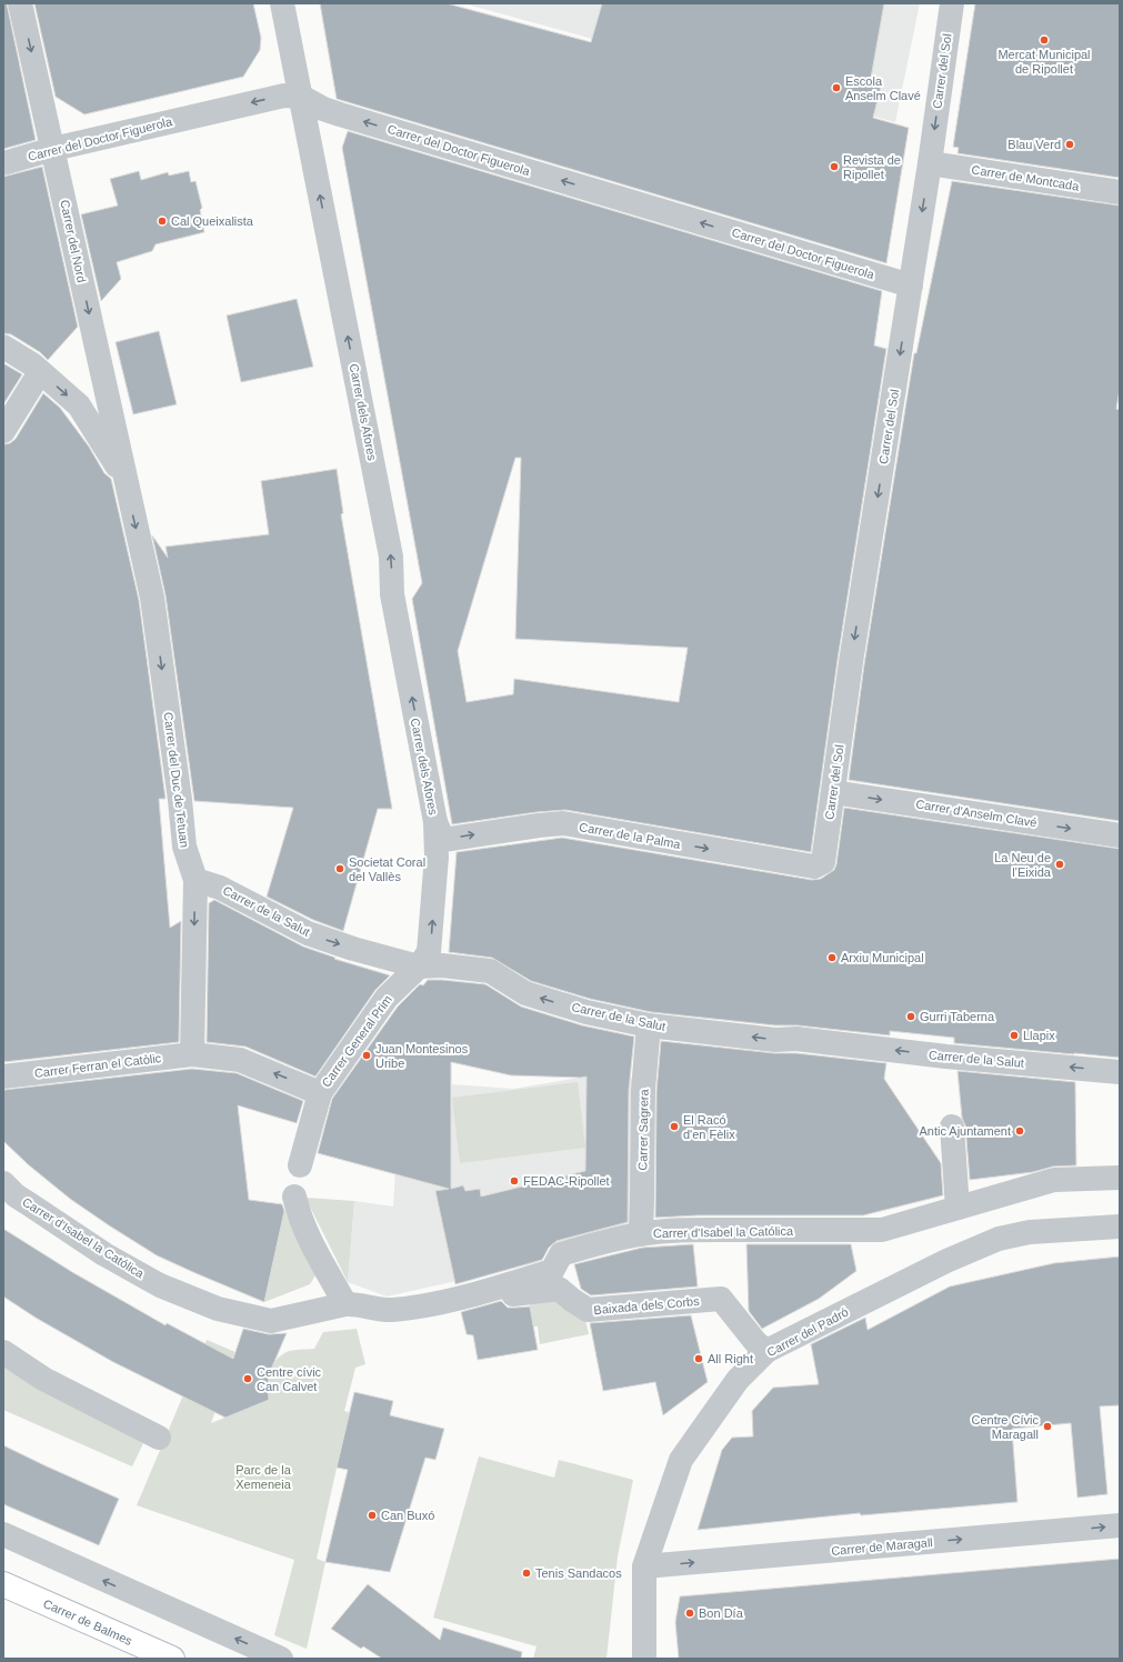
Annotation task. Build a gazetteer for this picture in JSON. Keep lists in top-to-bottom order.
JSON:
{
  "streets": {
    "main road": ["Carrer de Balmes"],
    "street": [
      "Carrer del Sol",
      "Carrer del Doctor Figuerola",
      "Carrer de Montcada",
      "Carrer del Nord",
      "Carrer dels Afores",
      "Carrer del Duc de Tetuan",
      "Carrer d'Anselm Clavé",
      "Carrer de la Palma",
      "Carrer de la Salut",
      "Carrer General Prim",
      "Carrer Ferran el Catòlic",
      "Carrer Sagrera",
      "Carrer d'Isabel la Católica",
      "Baixada dels Corbs",
      "Carrer del Padró",
      "Carrer de Maragall"
    ]
  },
  "crossings": [
    ["Carrer del Sol", "Carrer del Doctor Figuerola"],
    ["Carrer del Sol", "Carrer de Montcada"],
    ["Carrer del Sol", "Carrer d'Anselm Clavé"],
    ["Carrer del Sol", "Carrer de la Palma"],
    ["Carrer del Doctor Figuerola", "Carrer del Nord"],
    ["Carrer del Doctor Figuerola", "Carrer dels Afores"],
    ["Carrer del Nord", "Carrer del Duc de Tetuan"],
    ["Carrer dels Afores", "Carrer de la Palma"],
    ["Carrer dels Afores", "Carrer General Prim"],
    ["Carrer del Duc de Tetuan", "Carrer de la Salut"],
    ["Carrer del Duc de Tetuan", "Carrer Ferran el Catòlic"],
    ["Carrer de la Palma", "Carrer General Prim"],
    ["Carrer de la Salut", "Carrer General Prim"],
    ["Carrer de la Salut", "Carrer Sagrera"],
    ["Carrer Sagrera", "Carrer d'Isabel la Católica"],
    ["Carrer d'Isabel la Católica", "Baixada dels Corbs"],
    ["Baixada dels Corbs", "Carrer del Padró"],
    ["Carrer del Padró", "Carrer de Maragall"]
  ],
  "one_way": [
    "Carrer del Sol",
    "Carrer del Doctor Figuerola",
    "Carrer del Nord",
    "Carrer dels Afores",
    "Carrer del Duc de Tetuan",
    "Carrer d'Anselm Clavé",
    "Carrer de la Palma",
    "Carrer General Prim",
    "Carrer de Maragall"
  ],
  "parks": ["Parc de la Xemeneia"],
  "places": [
    "Mercat Municipal de Ripollet",
    "Escola Anselm Clavé",
    "Blau Verd",
    "Revista de Ripollet",
    "Cal Queixalista",
    "La Neu de l’Eixida",
    "Societat Coral del Vallès",
    "Arxiu Municipal",
    "Gurri Taberna",
    "Llapix",
    "Juan Montesinos Uribe",
    "El Racó d'en Fèlix",
    "Antic Ajuntament",
    "FEDAC-Ripollet",
    "All Right",
    "Centre cívic Can Calvet",
    "Centre Cívic Maragall",
    "Can Buxó",
    "Tenis Sandacos",
    "Bon Día"
  ]
}
